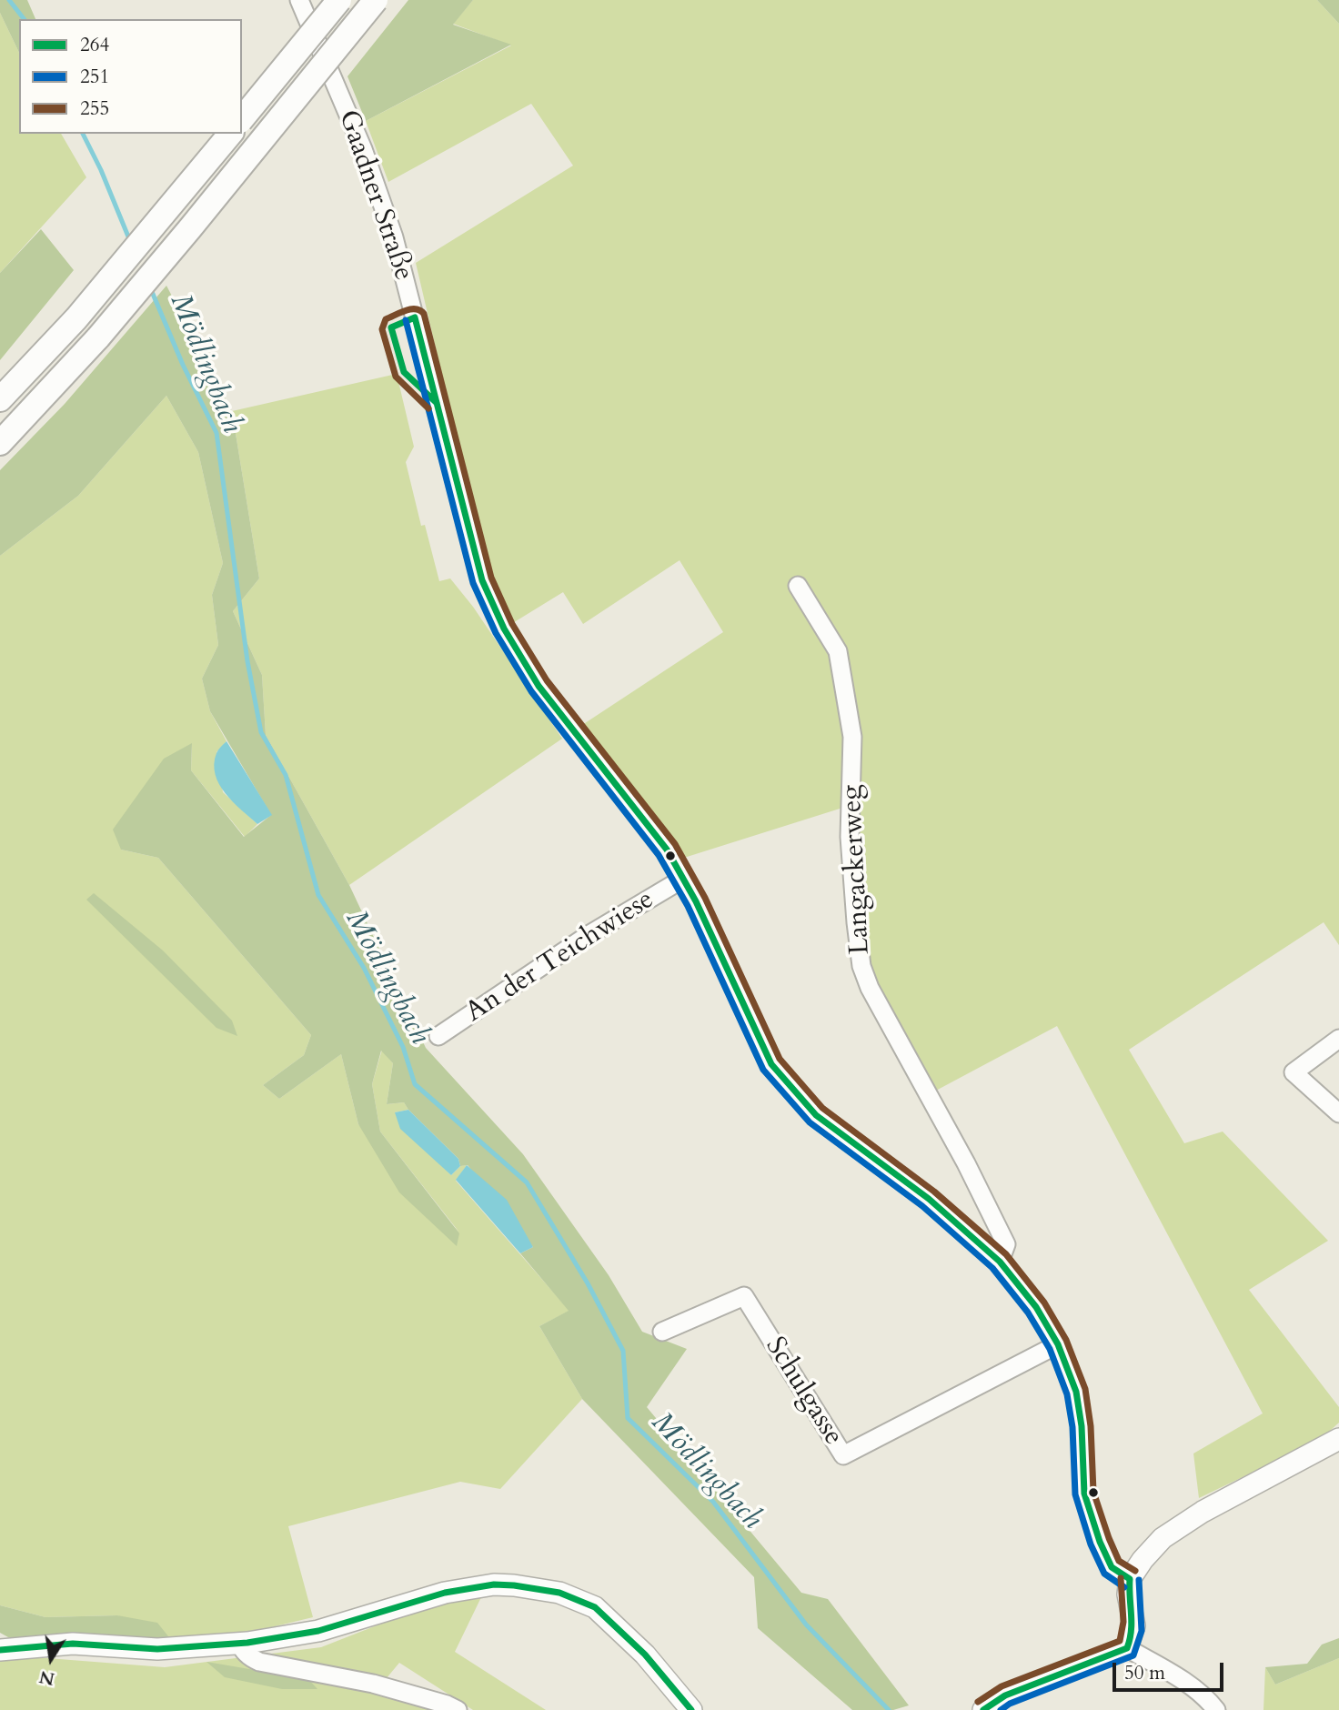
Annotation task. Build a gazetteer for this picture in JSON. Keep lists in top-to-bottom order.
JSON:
{
  "streets": {
    "street": [
      "Gaadner Straße",
      "Langackerweg",
      "An der Teichwiese",
      "Schulgasse"
    ]
  },
  "crossings": [
    ["Gaadner Straße", "Langackerweg"],
    ["Gaadner Straße", "An der Teichwiese"],
    ["Gaadner Straße", "Schulgasse"]
  ],
  "water": ["Mödlingbach"],
  "lines": ["transit line 255", "transit line 264", "transit line 251"],
  "legend": ["264", "251", "255"],
  "scale_bar": "50 m",
  "north": "bottom"
}
